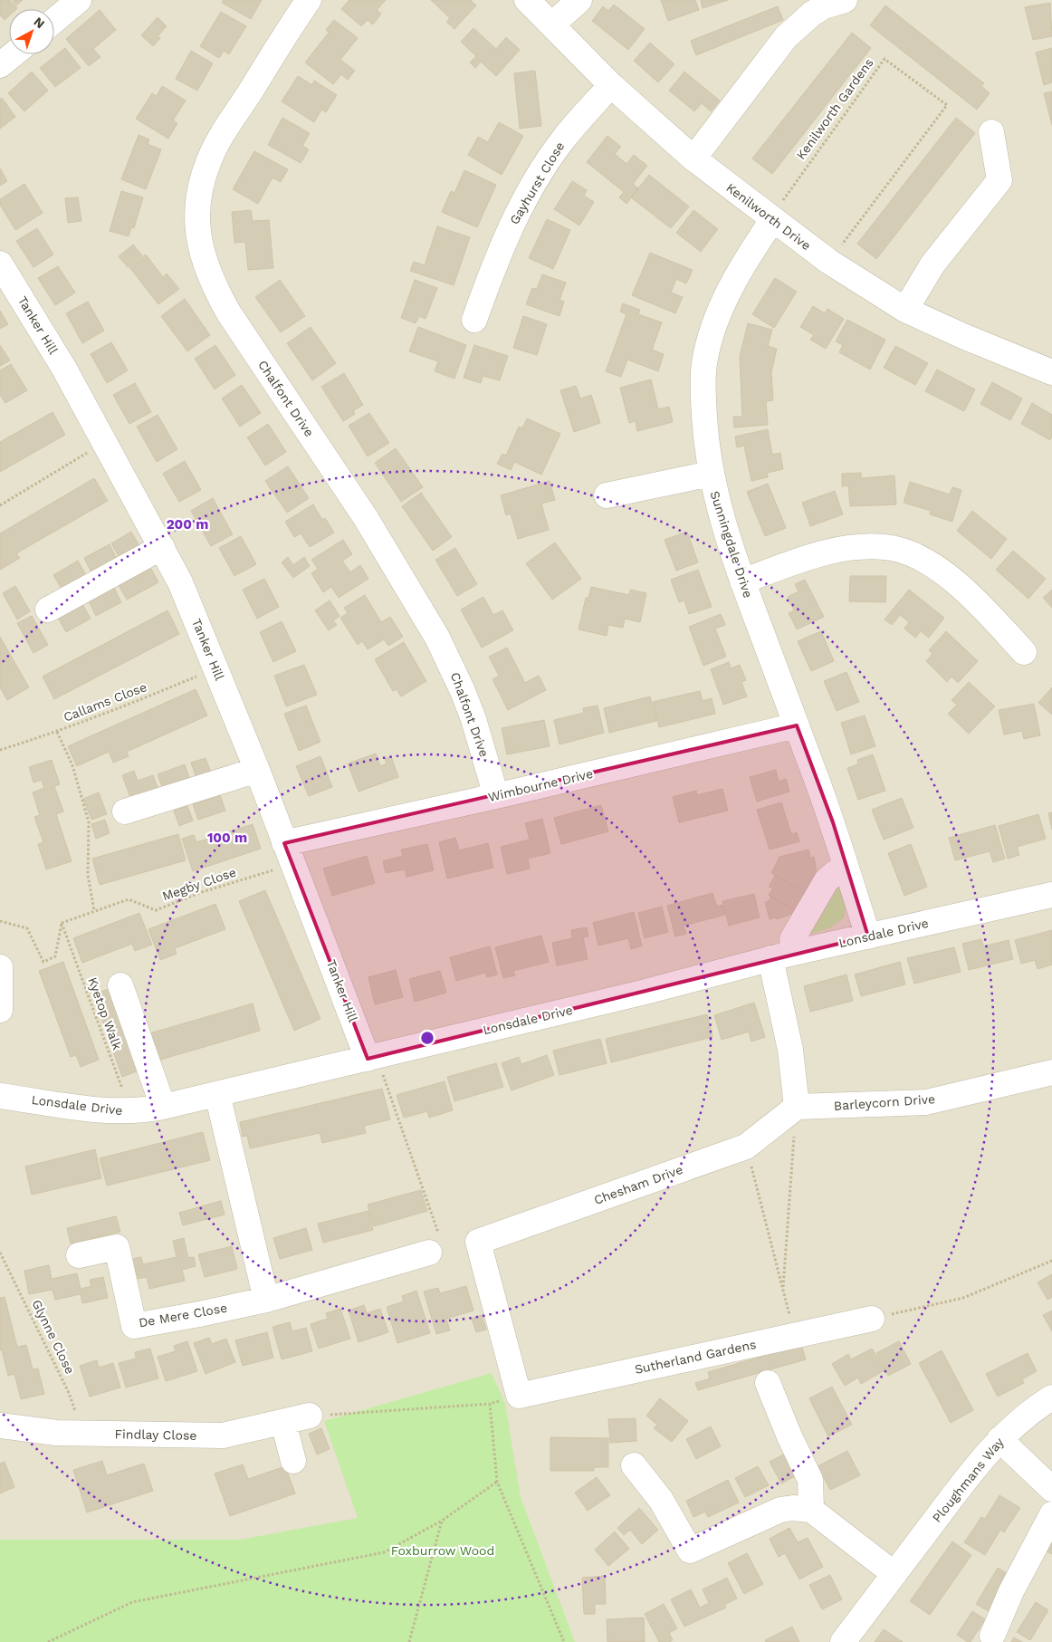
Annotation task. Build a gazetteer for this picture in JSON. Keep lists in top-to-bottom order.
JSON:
{
  "streets": {
    "street": [
      "Gayhurst Close",
      "Kenilworth Drive",
      "Tanker Hill",
      "Chalfont Drive",
      "Sunningdale Drive",
      "Wimbourne Drive",
      "Lonsdale Drive",
      "Barleycorn Drive",
      "Chesham Drive",
      "De Mere Close",
      "Sutherland Gardens",
      "Findlay Close",
      "Ploughmans Way"
    ],
    "path": [
      "Kenilworth Gardens",
      "Callams Close",
      "Megby Close",
      "Kyetop Walk",
      "Glynne Close"
    ]
  },
  "crossings": [
    ["Kenilworth Gardens", "Kenilworth Drive"],
    ["Kenilworth Gardens", "Sunningdale Drive"],
    ["Gayhurst Close", "Kenilworth Drive"],
    ["Kenilworth Drive", "Sunningdale Drive"],
    ["Tanker Hill", "Callams Close"],
    ["Tanker Hill", "Wimbourne Drive"],
    ["Tanker Hill", "Megby Close"],
    ["Tanker Hill", "Lonsdale Drive"],
    ["Chalfont Drive", "Wimbourne Drive"],
    ["Sunningdale Drive", "Wimbourne Drive"],
    ["Sunningdale Drive", "Lonsdale Drive"],
    ["Wimbourne Drive", "Megby Close"],
    ["Megby Close", "Kyetop Walk"],
    ["Lonsdale Drive", "Kyetop Walk"],
    ["Barleycorn Drive", "Chesham Drive"],
    ["Chesham Drive", "Sutherland Gardens"],
    ["Glynne Close", "Findlay Close"]
  ],
  "parks": ["Foxburrow Wood"],
  "north": "top right",
  "rings": ["200 m", "100 m"]
}
